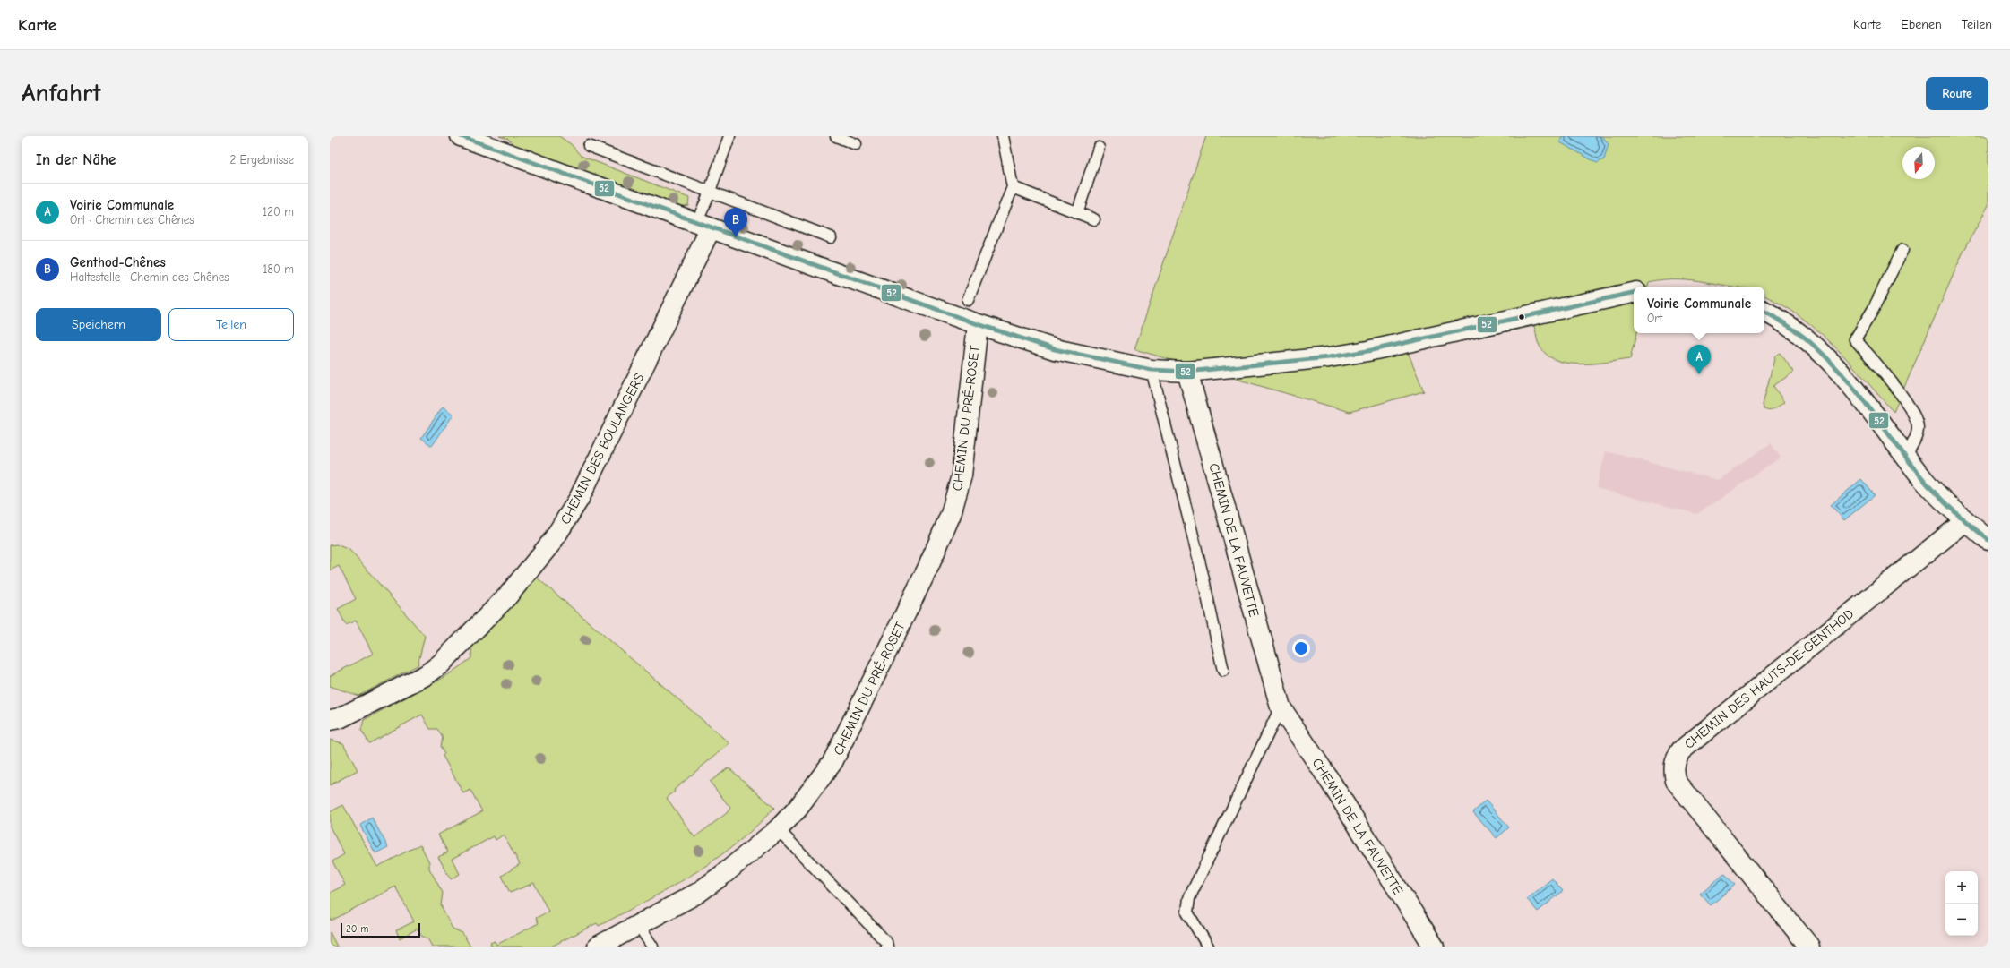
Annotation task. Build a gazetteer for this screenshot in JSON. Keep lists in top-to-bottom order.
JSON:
{
  "streets": {
    "street": [
      "CHEMIN DU PRÉ-ROSET",
      "CHEMIN DES BOULANGERS",
      "CHEMIN DE LA FAUVETTE",
      "CHEMIN DES HAUTS-DE-GENTHOD"
    ]
  },
  "lines": ["transit line 52"],
  "scale_bar": "20 m",
  "north": "bottom",
  "page": {
    "header": "Karte",
    "nav": ["Karte", "Ebenen", "Teilen"],
    "buttons": [
      "Route",
      ["Speichern", "Teilen"]
    ],
    "title": "Anfahrt",
    "heading": ["In der Nähe", "2 Ergebnisse"],
    "list": [
      {
        "mark": "A",
        "name": "Voirie Communale",
        "note": "Ort · Chemin des Chênes",
        "value": "120 m"
      },
      {
        "mark": "B",
        "name": "Genthod-Chênes",
        "note": "Haltestelle · Chemin des Chênes",
        "value": "180 m"
      }
    ],
    "pins": ["B", "A"],
    "popup": ["Voirie Communale", "Ort"],
    "map_buttons": ["+", "−"],
    "scale": "20 m"
  }
}
